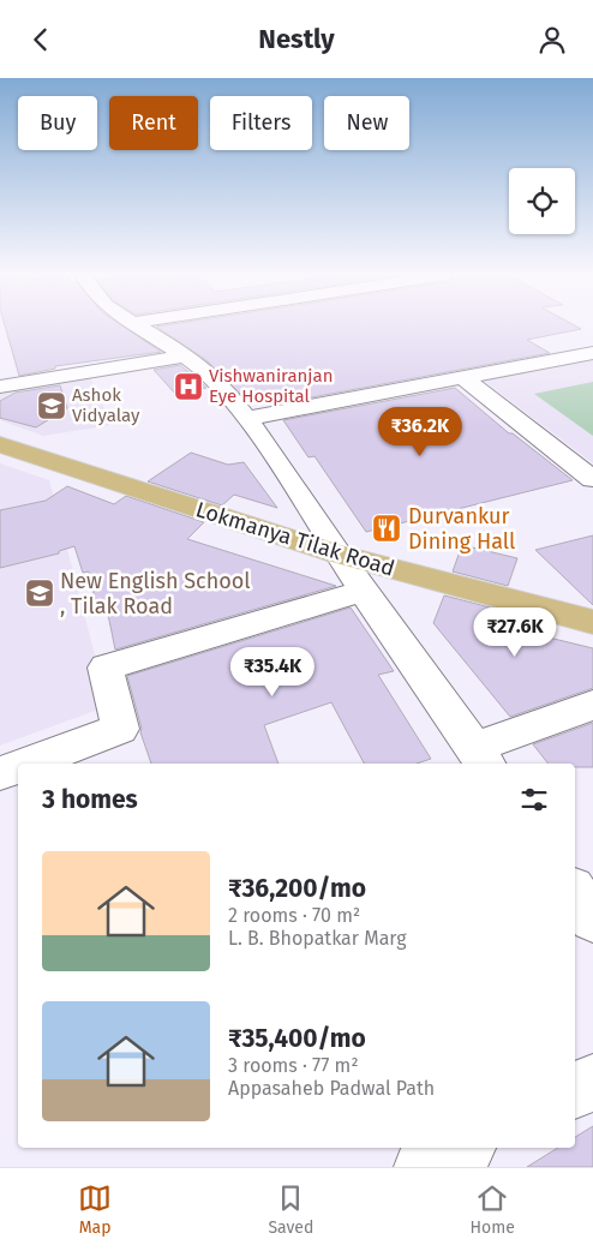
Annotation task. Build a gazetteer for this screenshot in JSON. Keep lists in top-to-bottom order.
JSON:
{
  "streets": {
    "main road": ["Lokmanya Tilak Road"]
  },
  "places": {
    "hospital": ["Vishwaniranjan Eye Hospital"],
    "school or university": ["Ashok Vidyalay", "New English School , Tilak Road"],
    "restaurant": ["Durvankur Dining Hall"]
  },
  "page": {
    "header": "Nestly",
    "chip": [
      "Buy",
      "Rent",
      "Filters",
      "New"
    ],
    "price": ["₹36.2K", "₹27.6K", "₹35.4K"],
    "heading": "3 homes",
    "list": [
      {
        "name": "₹36,200/mo",
        "note": "2 rooms · 70 m² · L. B. Bhopatkar Marg"
      },
      {
        "name": "₹35,400/mo",
        "note": "3 rooms · 77 m² · Appasaheb Padwal Path"
      }
    ],
    "tabs": ["Map", "Saved", "Home"]
  }
}
